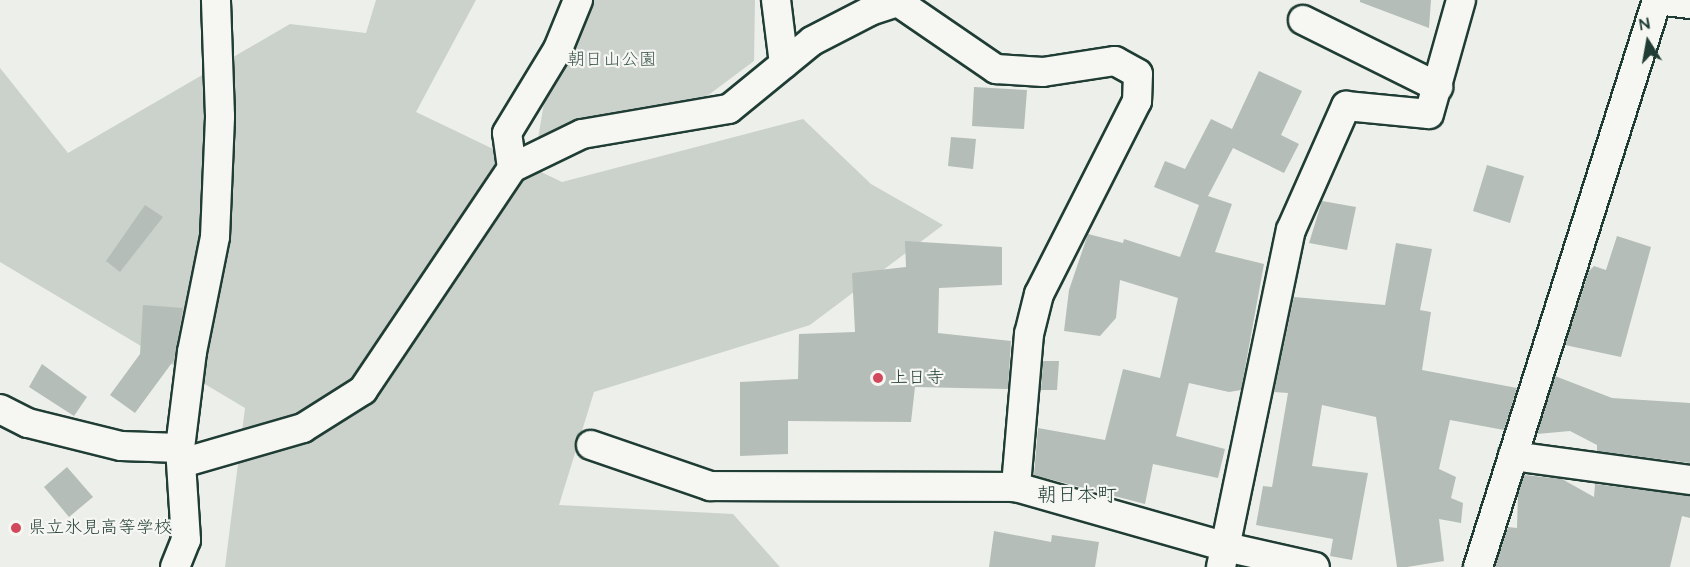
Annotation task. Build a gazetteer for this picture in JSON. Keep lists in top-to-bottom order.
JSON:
{
  "districts": ["朝日本町"],
  "parks": ["朝日山公園"],
  "places": ["上日寺", "県立氷見高等学校"],
  "north": "top"
}
